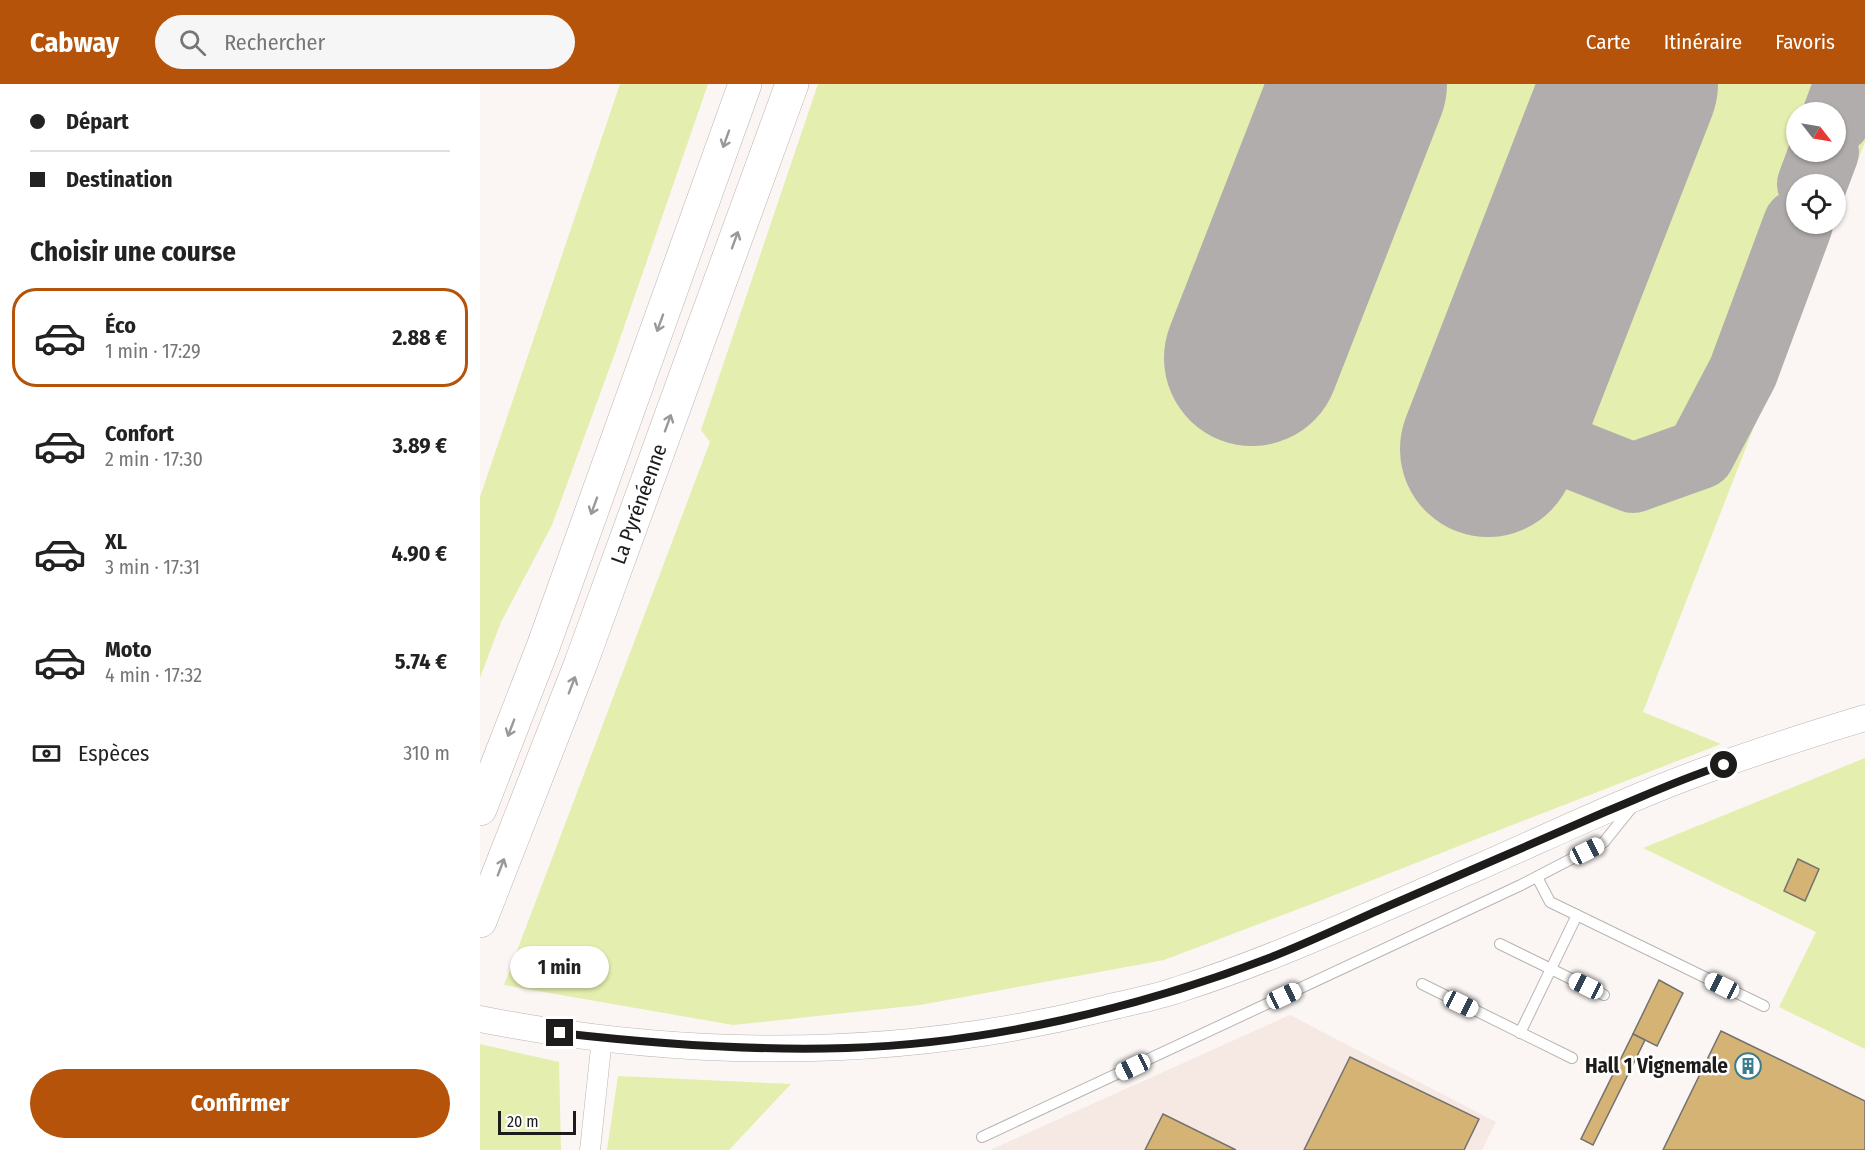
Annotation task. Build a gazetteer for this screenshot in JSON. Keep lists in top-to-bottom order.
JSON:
{
  "streets": {
    "highway": ["La Pyrénéenne"]
  },
  "places": {
    "building": ["Hall 1 Vignemale"]
  },
  "scale_bar": "20 m",
  "north": "bottom right",
  "page": {
    "header": "Cabway",
    "search": "Rechercher",
    "nav": ["Carte", "Itinéraire", "Favoris"],
    "banner": ["Départ", "Destination"],
    "heading": "Choisir une course",
    "list": [
      {
        "name": "Éco",
        "note": "1 min · 17:29",
        "value": "2.88 €"
      },
      {
        "name": "Confort",
        "note": "2 min · 17:30",
        "value": "3.89 €"
      },
      {
        "name": "XL",
        "note": "3 min · 17:31",
        "value": "4.90 €"
      },
      {
        "name": "Moto",
        "note": "4 min · 17:32",
        "value": "5.74 €"
      }
    ],
    "pay": ["Espèces", "310 m"],
    "bubble": "1 min",
    "buttons": "Confirmer",
    "scale": "20 m"
  }
}
